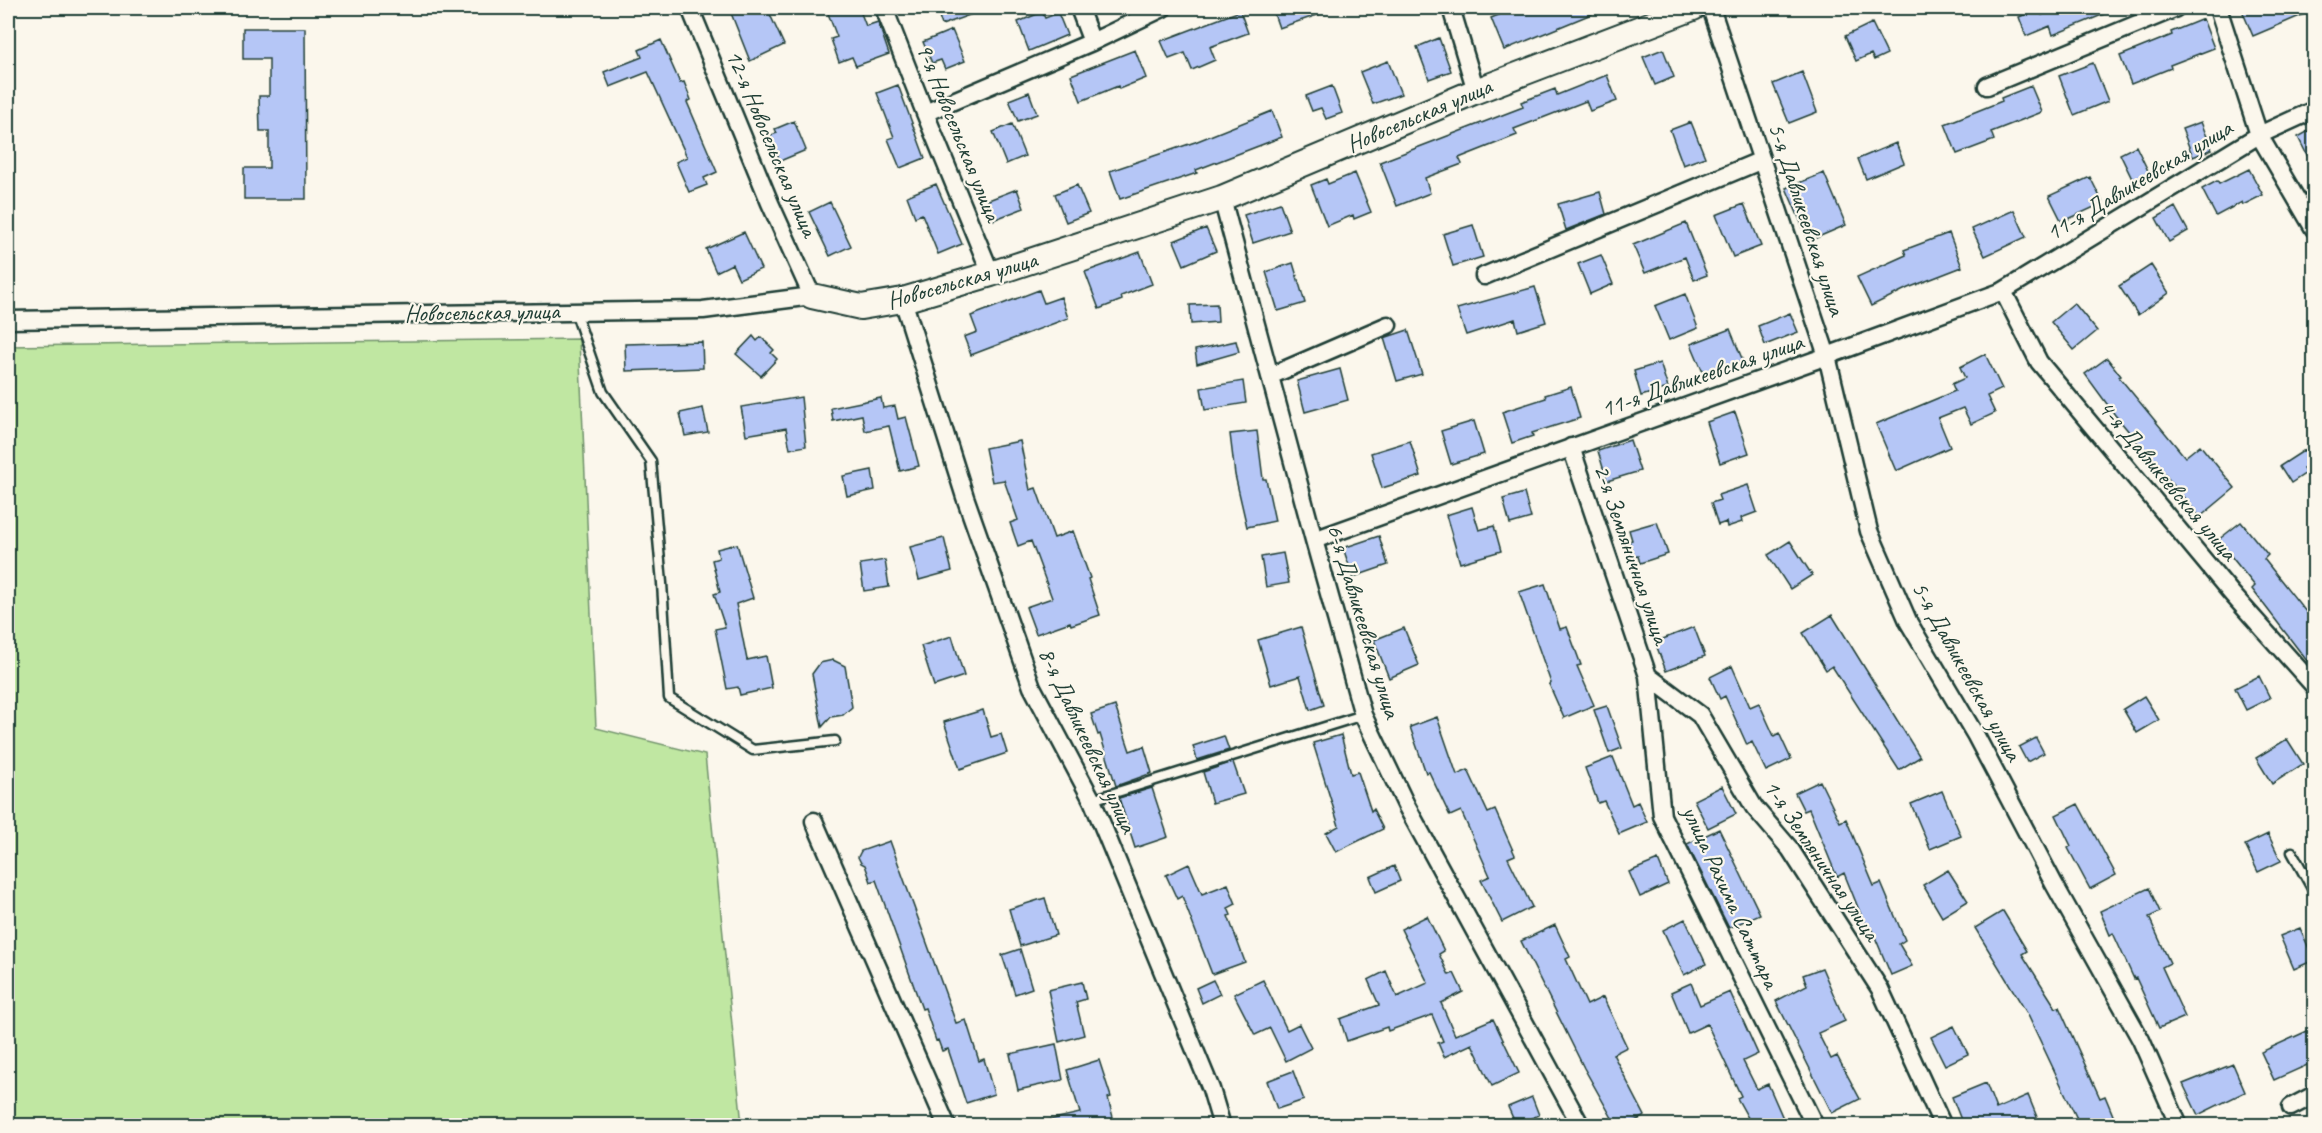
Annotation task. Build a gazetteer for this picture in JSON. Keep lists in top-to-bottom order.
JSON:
{
  "streets": {
    "street": [
      "Новосельская улица",
      "9-я Новосельская улица",
      "12-я Новосельская улица",
      "11-я Давликеевская улица",
      "5-я Давликеевская улица",
      "4-я Давликеевская улица",
      "2-я Земляничная улица",
      "6-я Давликеевская улица",
      "8-я Давликеевская улица",
      "1-я Земляничная улица",
      "улица Рахима Саттара"
    ]
  },
  "crossings": [
    ["Новосельская улица", "9-я Новосельская улица"],
    ["Новосельская улица", "12-я Новосельская улица"],
    ["Новосельская улица", "6-я Давликеевская улица"],
    ["Новосельская улица", "8-я Давликеевская улица"],
    ["11-я Давликеевская улица", "5-я Давликеевская улица"],
    ["11-я Давликеевская улица", "4-я Давликеевская улица"],
    ["11-я Давликеевская улица", "2-я Земляничная улица"],
    ["11-я Давликеевская улица", "6-я Давликеевская улица"],
    ["2-я Земляничная улица", "1-я Земляничная улица"],
    ["2-я Земляничная улица", "улица Рахима Саттара"],
    ["1-я Земляничная улица", "улица Рахима Саттара"]
  ]
}
